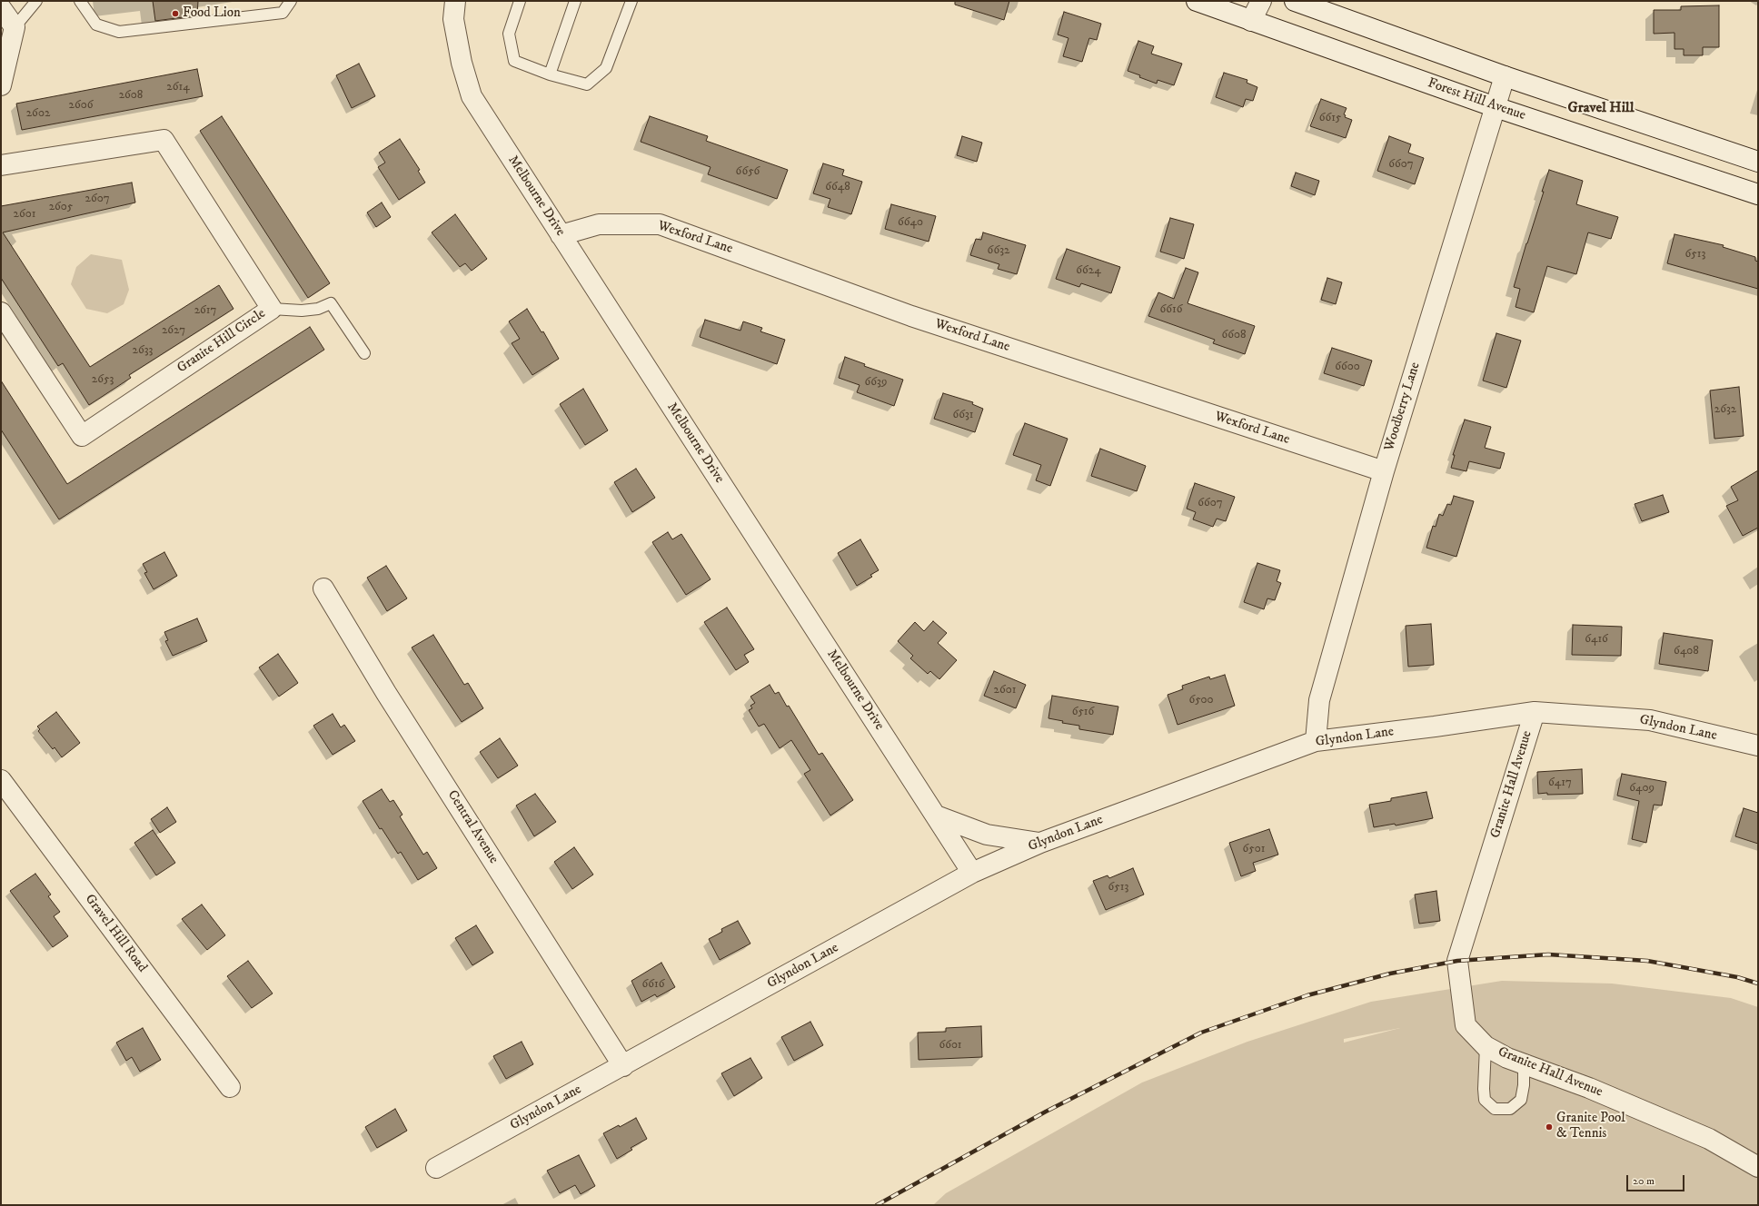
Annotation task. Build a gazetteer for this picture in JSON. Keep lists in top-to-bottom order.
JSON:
{
  "streets": {
    "street": [
      "Forest Hill Avenue",
      "Melbourne Drive",
      "Wexford Lane",
      "Granite Hill Circle",
      "Woodberry Lane",
      "Glyndon Lane",
      "Granite Hall Avenue",
      "Central Avenue",
      "Gravel Hill Road"
    ]
  },
  "crossings": [
    ["Forest Hill Avenue", "Woodberry Lane"],
    ["Melbourne Drive", "Wexford Lane"],
    ["Melbourne Drive", "Glyndon Lane"],
    ["Wexford Lane", "Woodberry Lane"],
    ["Woodberry Lane", "Glyndon Lane"],
    ["Glyndon Lane", "Granite Hall Avenue"],
    ["Glyndon Lane", "Central Avenue"]
  ],
  "districts": ["Gravel Hill"],
  "places": ["Food Lion", "Granite Pool & Tennis"],
  "house_numbers": [
    "2614",
    "2608",
    "2606",
    "2602",
    "6615",
    "6607",
    "6656",
    "6648",
    "2607",
    "2605",
    "2601",
    "6640",
    "6632",
    "6513",
    "6624",
    "6616",
    "2617",
    "2627",
    "6608",
    "2633",
    "6600",
    "2653",
    "6639",
    "2632",
    "6631",
    "6607",
    "6416",
    "6408",
    "2601",
    "6500",
    "6516",
    "6417",
    "6409",
    "6501",
    "6513",
    "6616",
    "6601"
  ],
  "scale_bar": "20 m"
}
